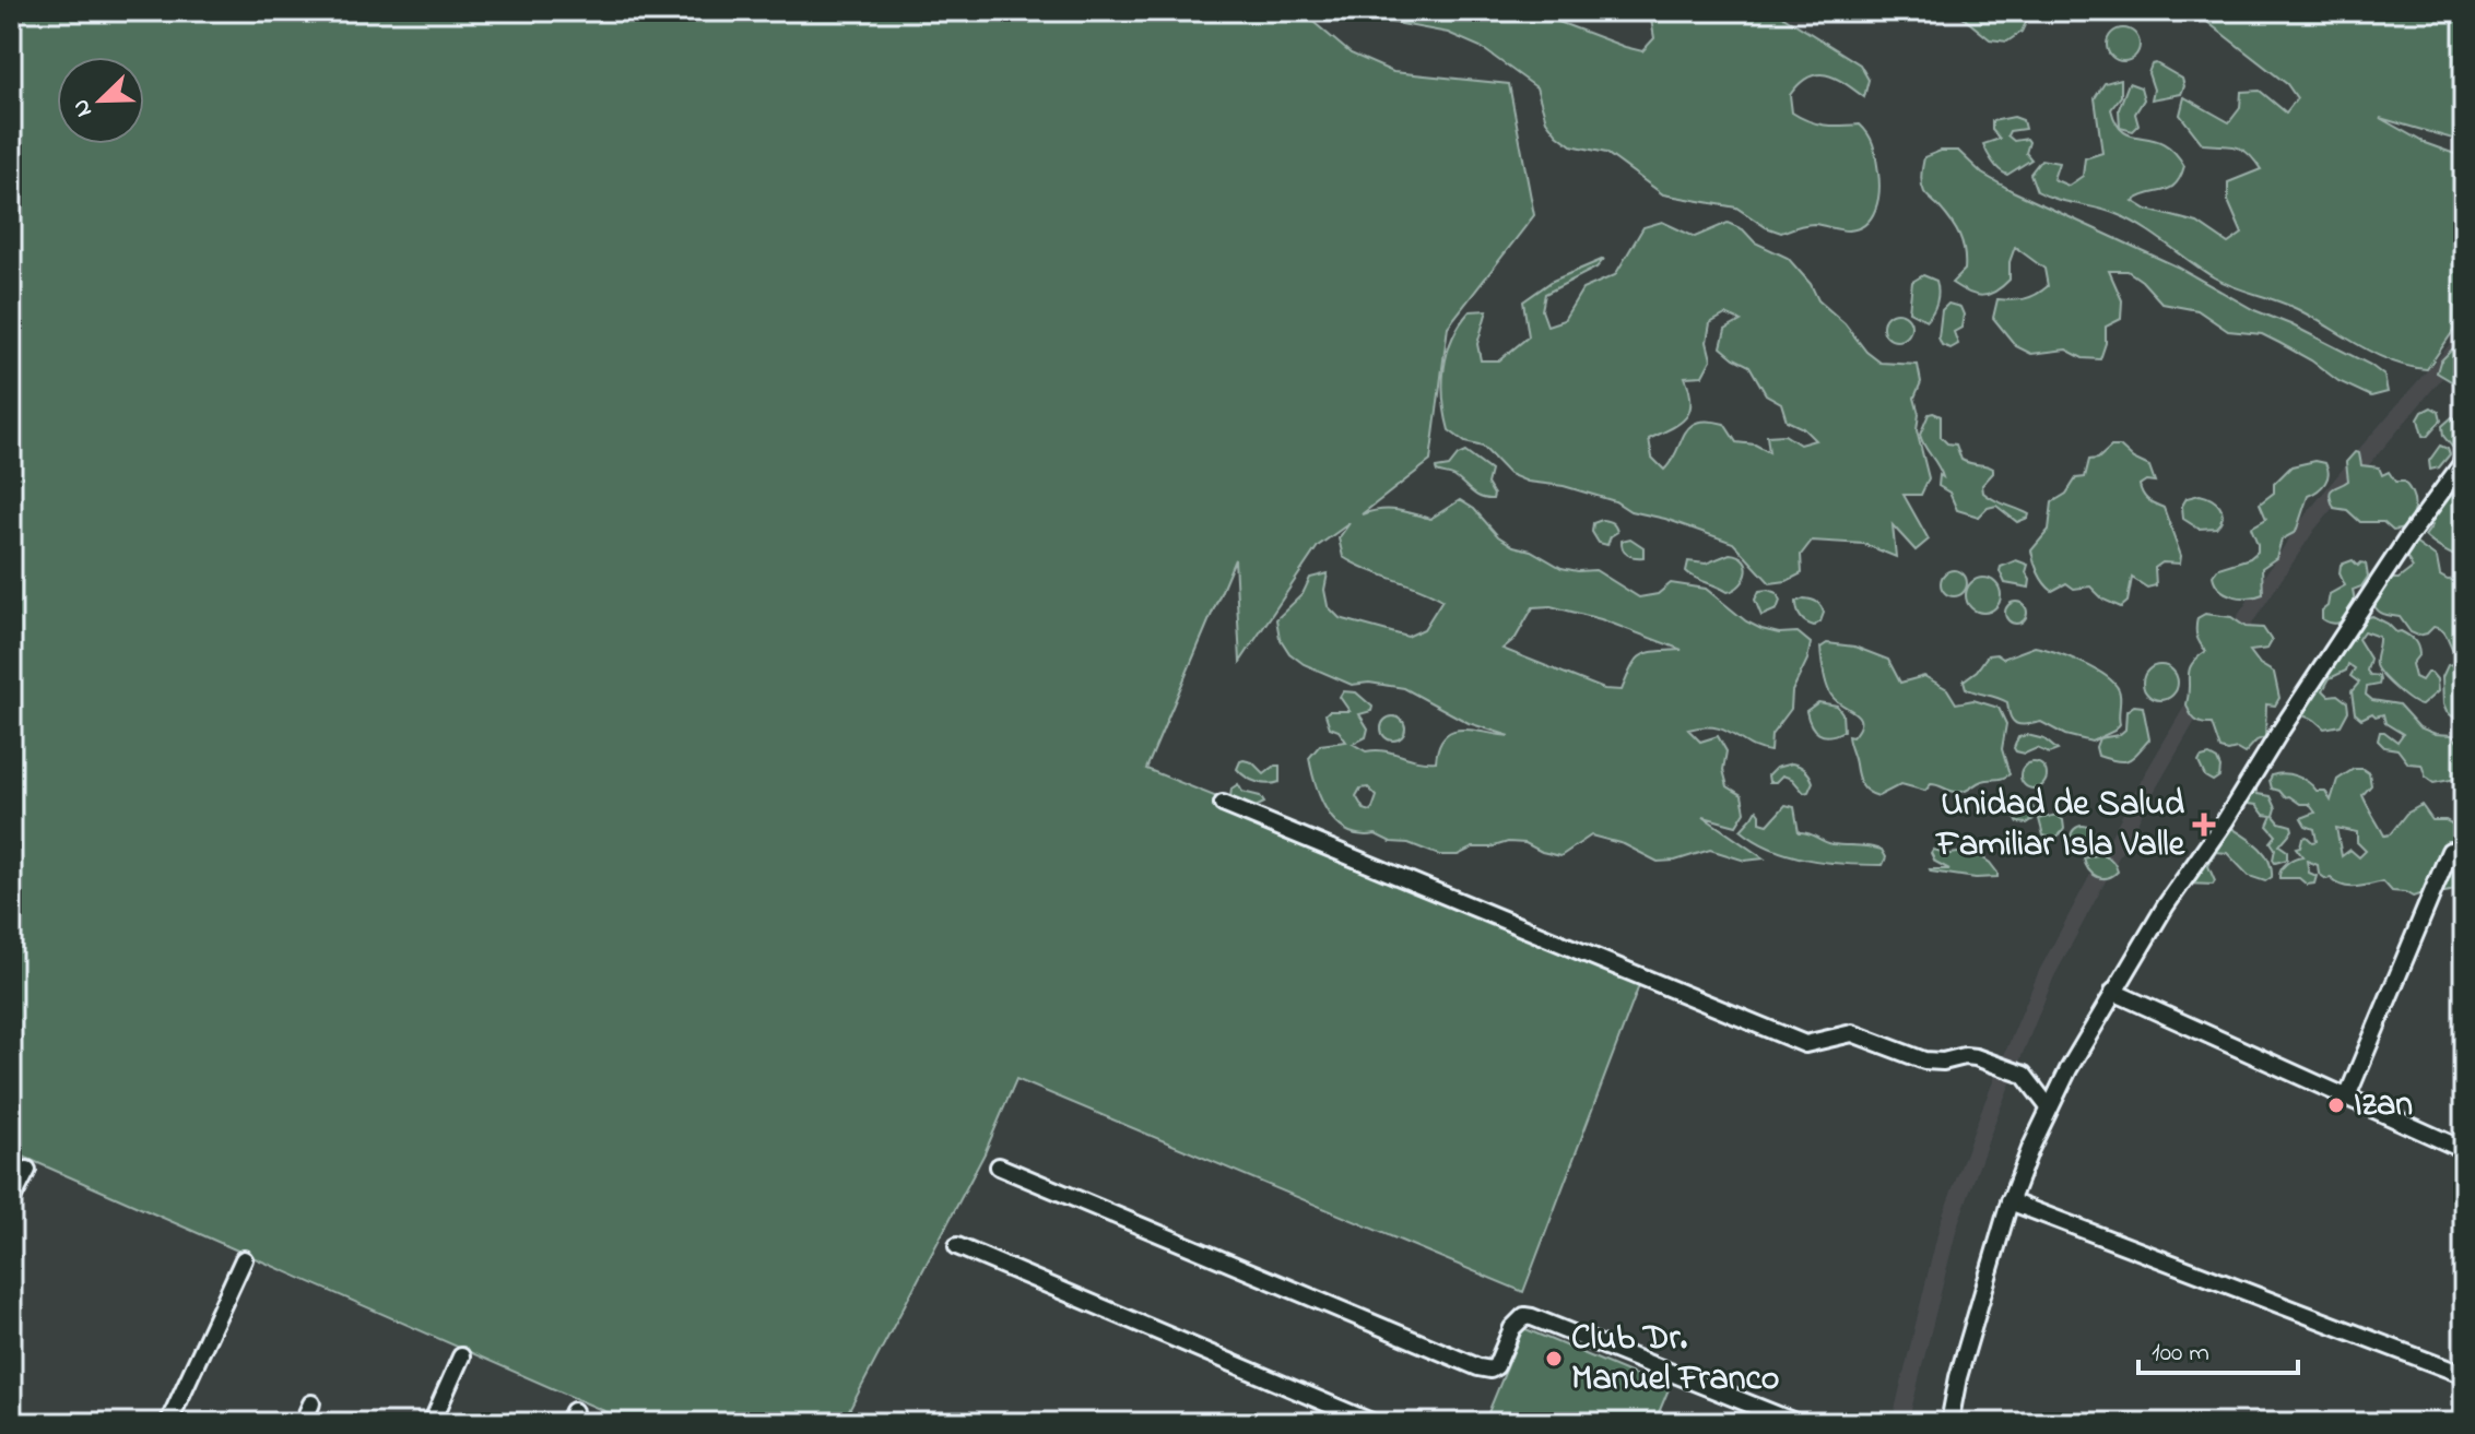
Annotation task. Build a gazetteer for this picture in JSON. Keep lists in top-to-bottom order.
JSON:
{
  "places": {
    "health": ["Unidad de Salud Familiar Isla Valle"],
    "other": ["Izan", "Club Dr. Manuel Franco"]
  },
  "scale_bar": "100 m",
  "north": "bottom left"
}
